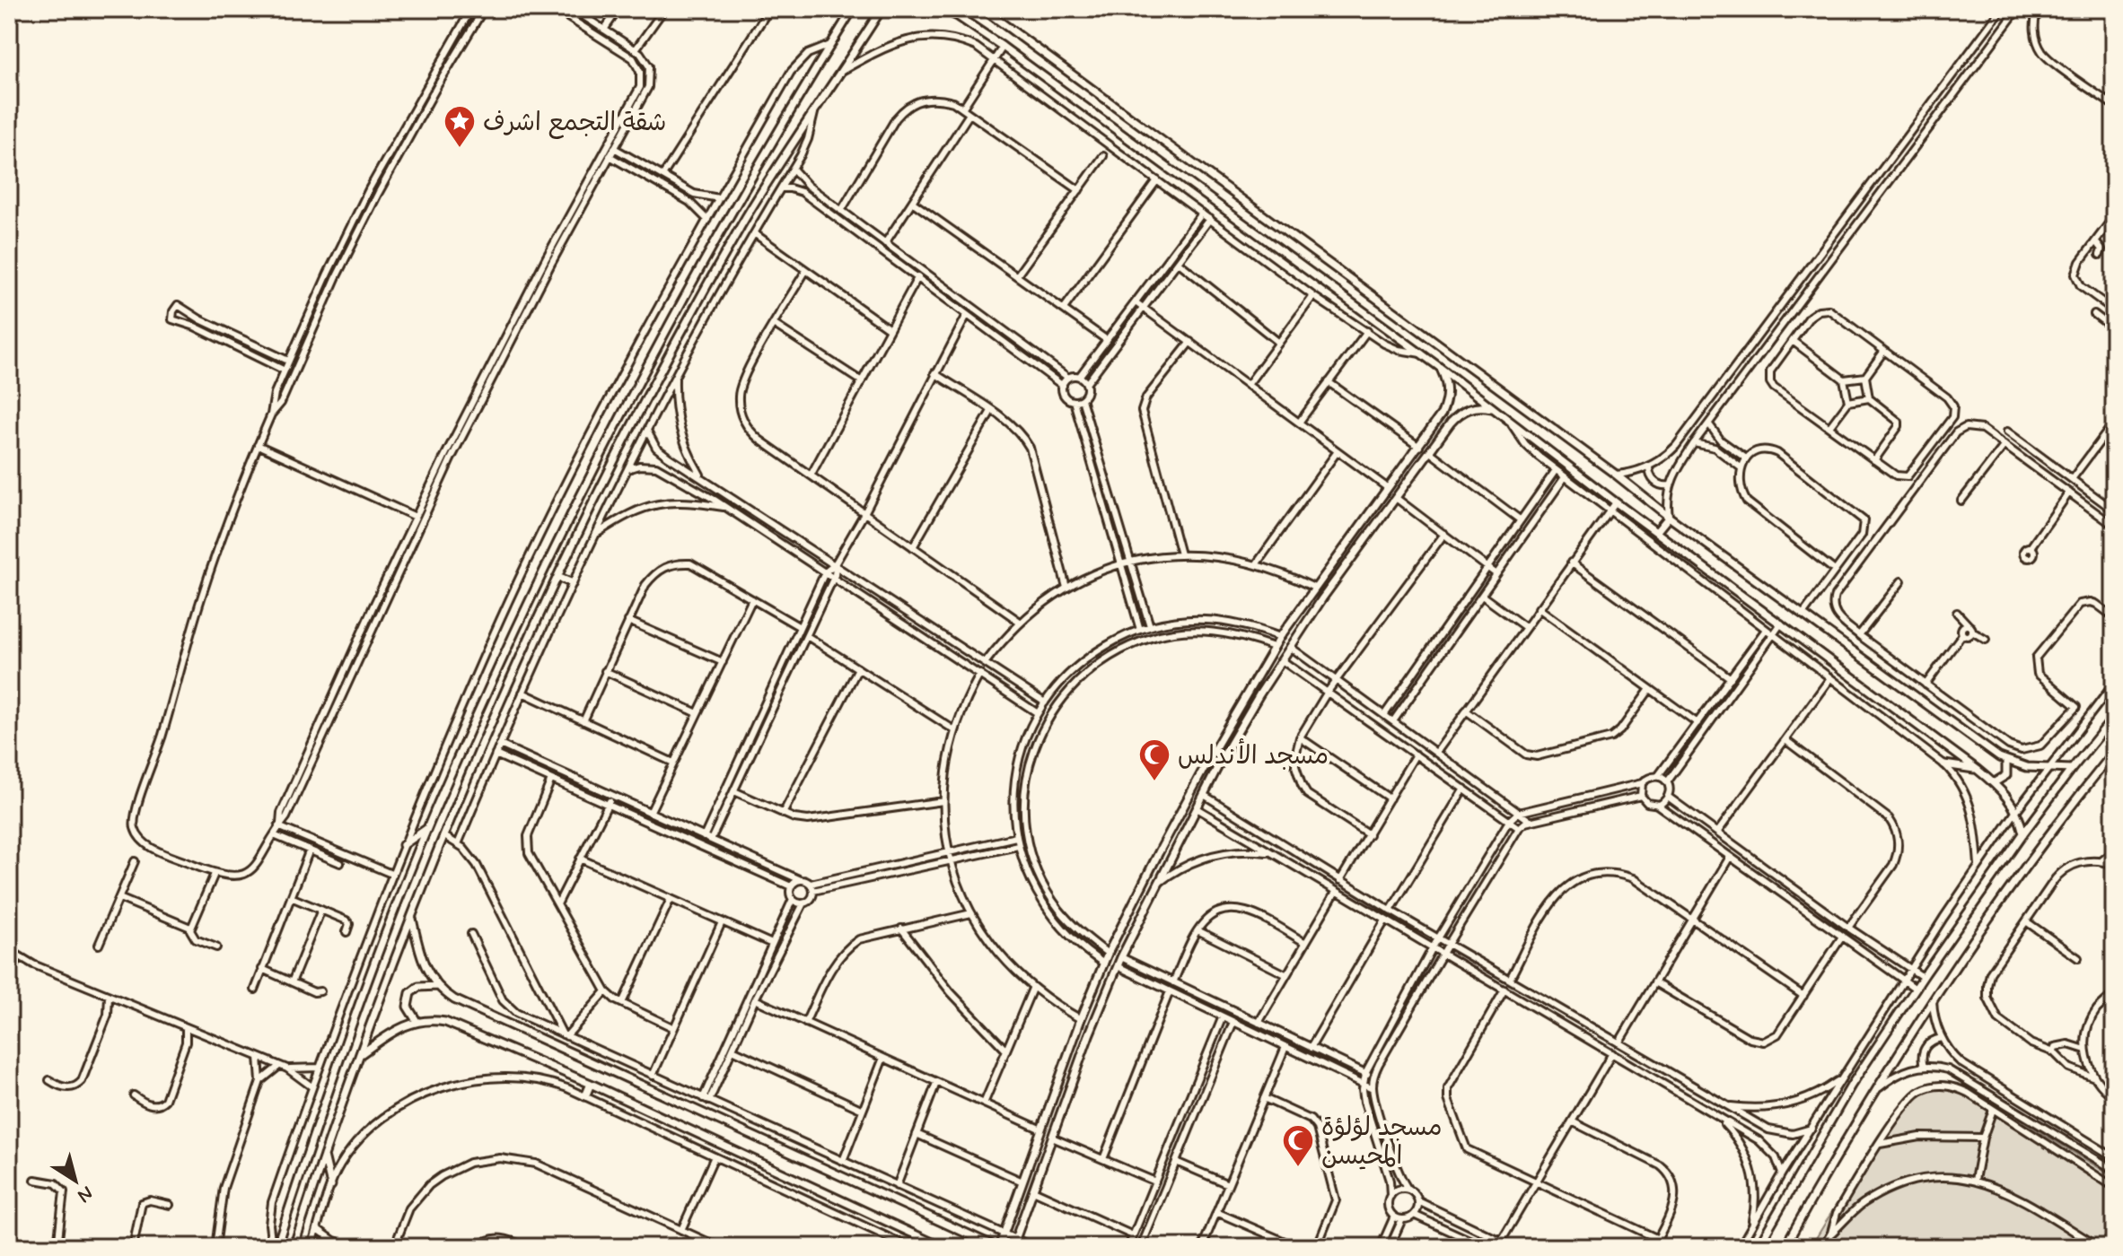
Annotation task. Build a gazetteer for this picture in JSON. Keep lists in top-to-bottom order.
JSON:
{
  "places": {
    "place": ["شقة التجمع اشرف"],
    "mosque": ["مسجد الأندلس", "مسجد لؤلؤة المحيسن"]
  },
  "north": "bottom right"
}
